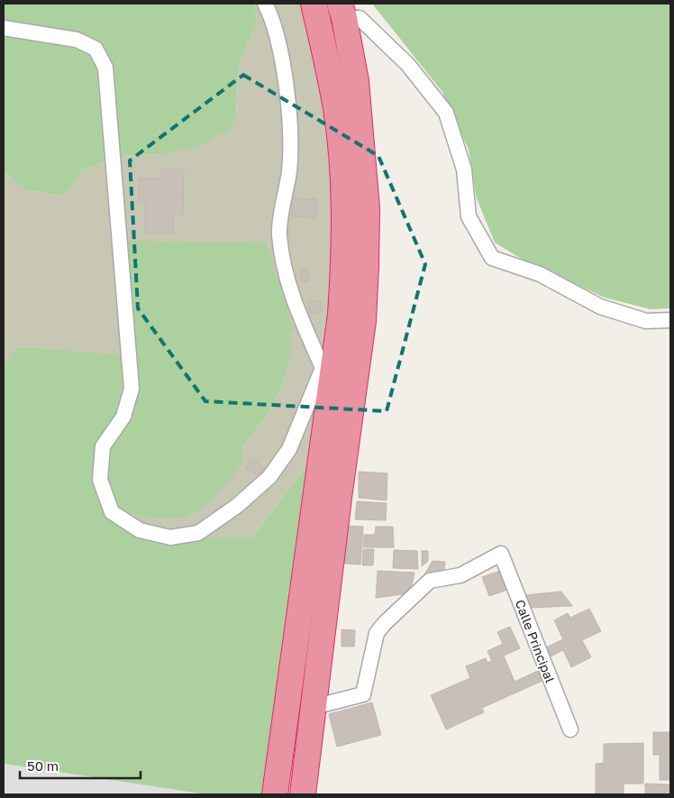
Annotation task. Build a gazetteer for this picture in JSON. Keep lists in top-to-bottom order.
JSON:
{
  "streets": {
    "street": ["Calle Principal"]
  },
  "scale_bar": "50 m"
}
